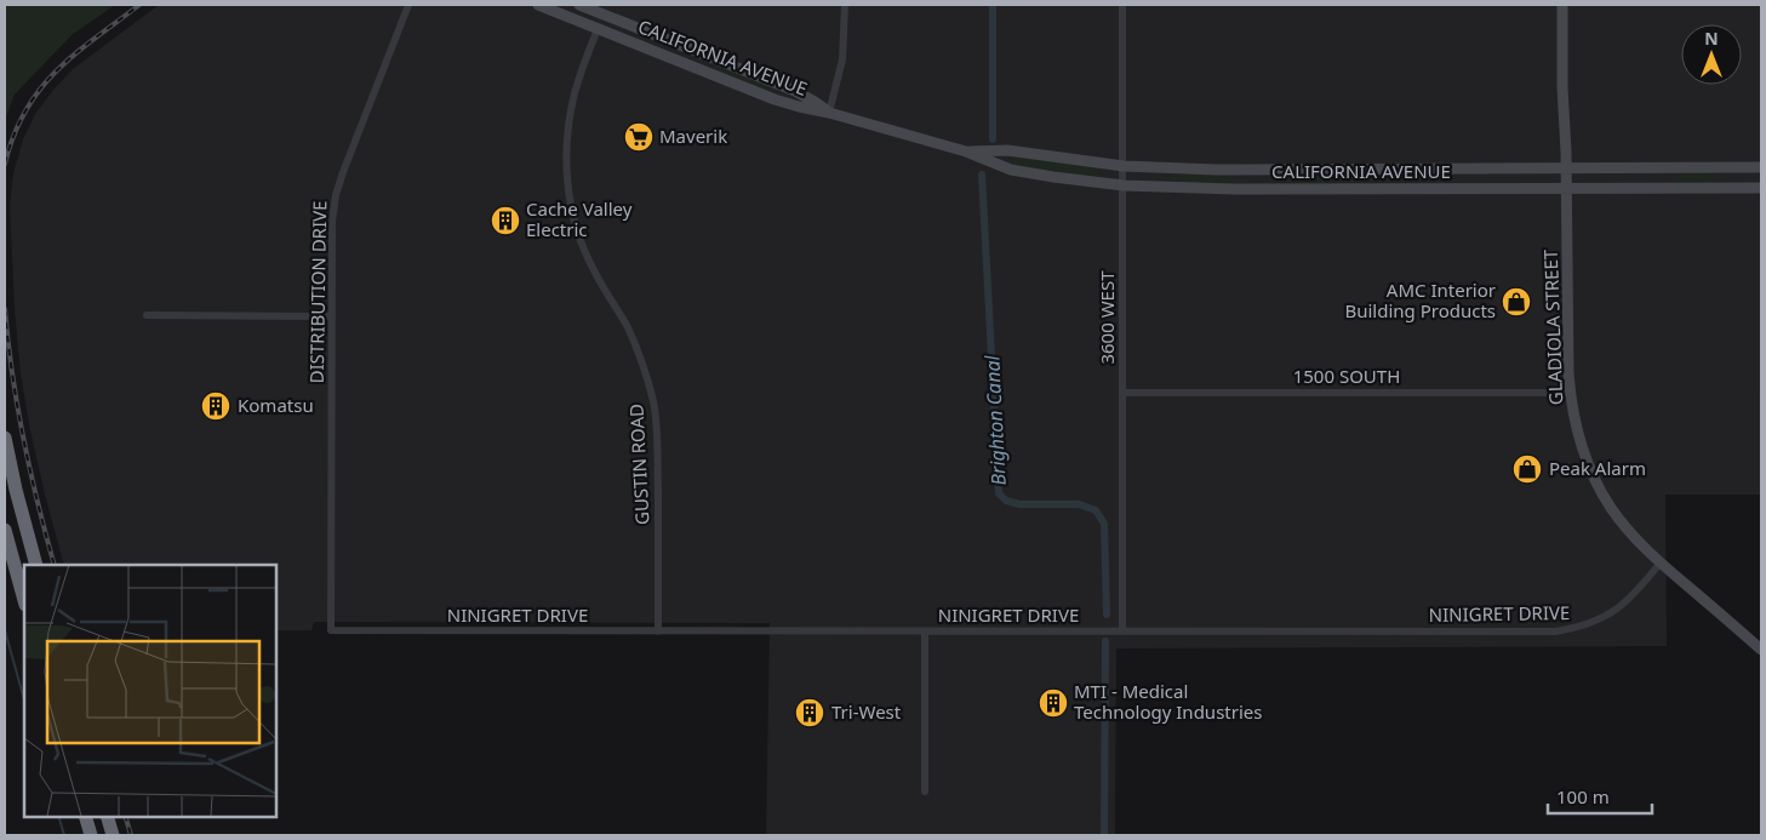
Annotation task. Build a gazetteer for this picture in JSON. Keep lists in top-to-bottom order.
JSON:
{
  "streets": {
    "main road": ["CALIFORNIA AVENUE", "GLADIOLA STREET"],
    "street": [
      "DISTRIBUTION DRIVE",
      "3600 WEST",
      "1500 SOUTH",
      "GUSTIN ROAD",
      "NINIGRET DRIVE"
    ]
  },
  "crossings": [
    ["CALIFORNIA AVENUE", "3600 WEST"],
    ["CALIFORNIA AVENUE", "GLADIOLA STREET"],
    ["CALIFORNIA AVENUE", "GUSTIN ROAD"],
    ["DISTRIBUTION DRIVE", "NINIGRET DRIVE"],
    ["3600 WEST", "1500 SOUTH"],
    ["3600 WEST", "NINIGRET DRIVE"],
    ["GLADIOLA STREET", "1500 SOUTH"],
    ["GLADIOLA STREET", "NINIGRET DRIVE"],
    ["GUSTIN ROAD", "NINIGRET DRIVE"]
  ],
  "water": ["Brighton Canal"],
  "places": {
    "supermarket": ["Maverik"],
    "building": [
      "Cache Valley Electric",
      "Komatsu",
      "MTI - Medical Technology Industries",
      "Tri-West"
    ],
    "shop": ["AMC Interior Building Products", "Peak Alarm"]
  },
  "scale_bar": "100 m",
  "north": "top"
}
